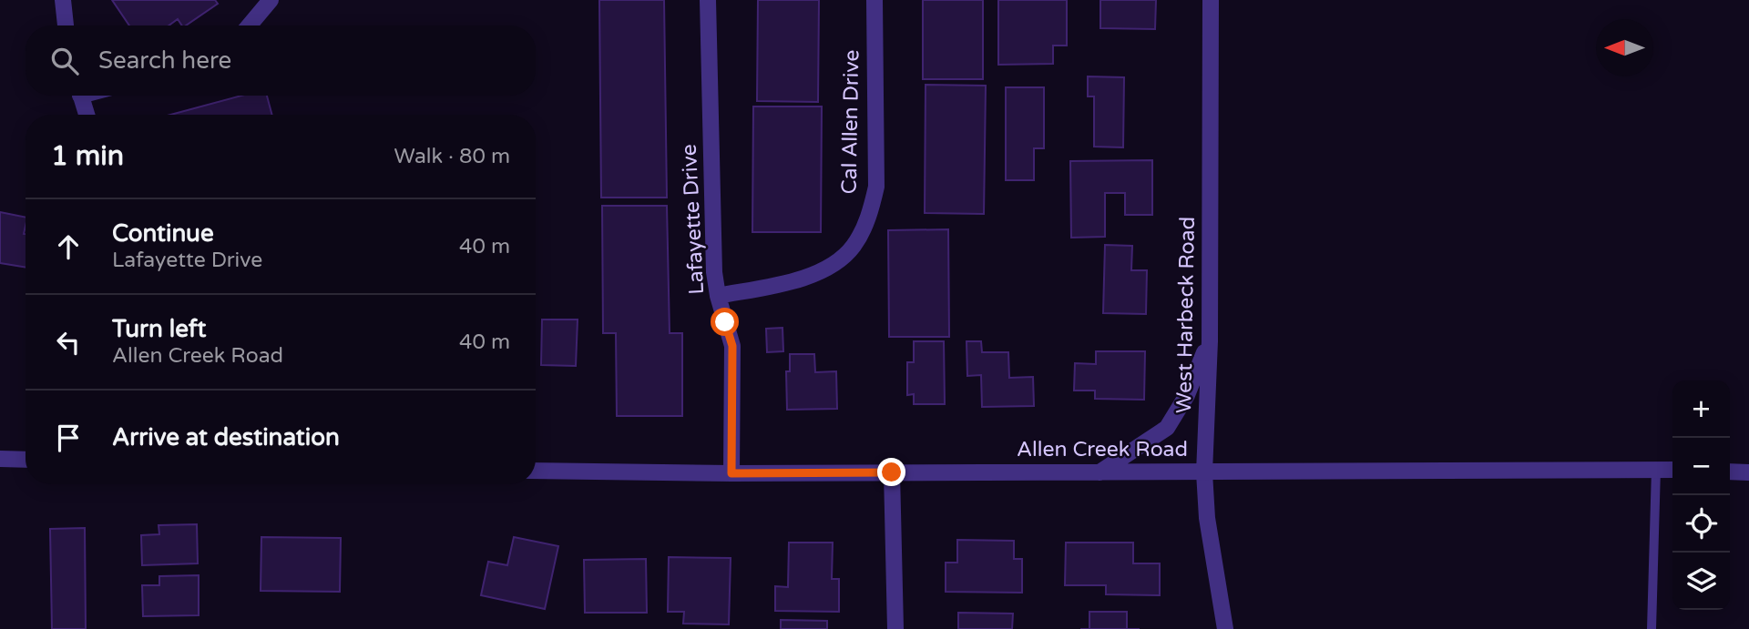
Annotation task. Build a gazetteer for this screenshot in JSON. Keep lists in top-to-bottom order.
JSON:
{
  "streets": {
    "street": [
      "Cal Allen Drive",
      "Lafayette Drive",
      "West Harbeck Road",
      "Allen Creek Road"
    ]
  },
  "crossings": [
    ["Cal Allen Drive", "Lafayette Drive"],
    ["Lafayette Drive", "Allen Creek Road"],
    ["West Harbeck Road", "Allen Creek Road"]
  ],
  "north": "left",
  "page": {
    "search": "Search here",
    "heading": ["1 min", "Walk · 80 m"],
    "list": [
      ["Continue", "Lafayette Drive", "40 m"],
      ["Turn left", "Allen Creek Road", "40 m"],
      "Arrive at destination"
    ],
    "map_buttons": ["+", "−"]
  }
}
